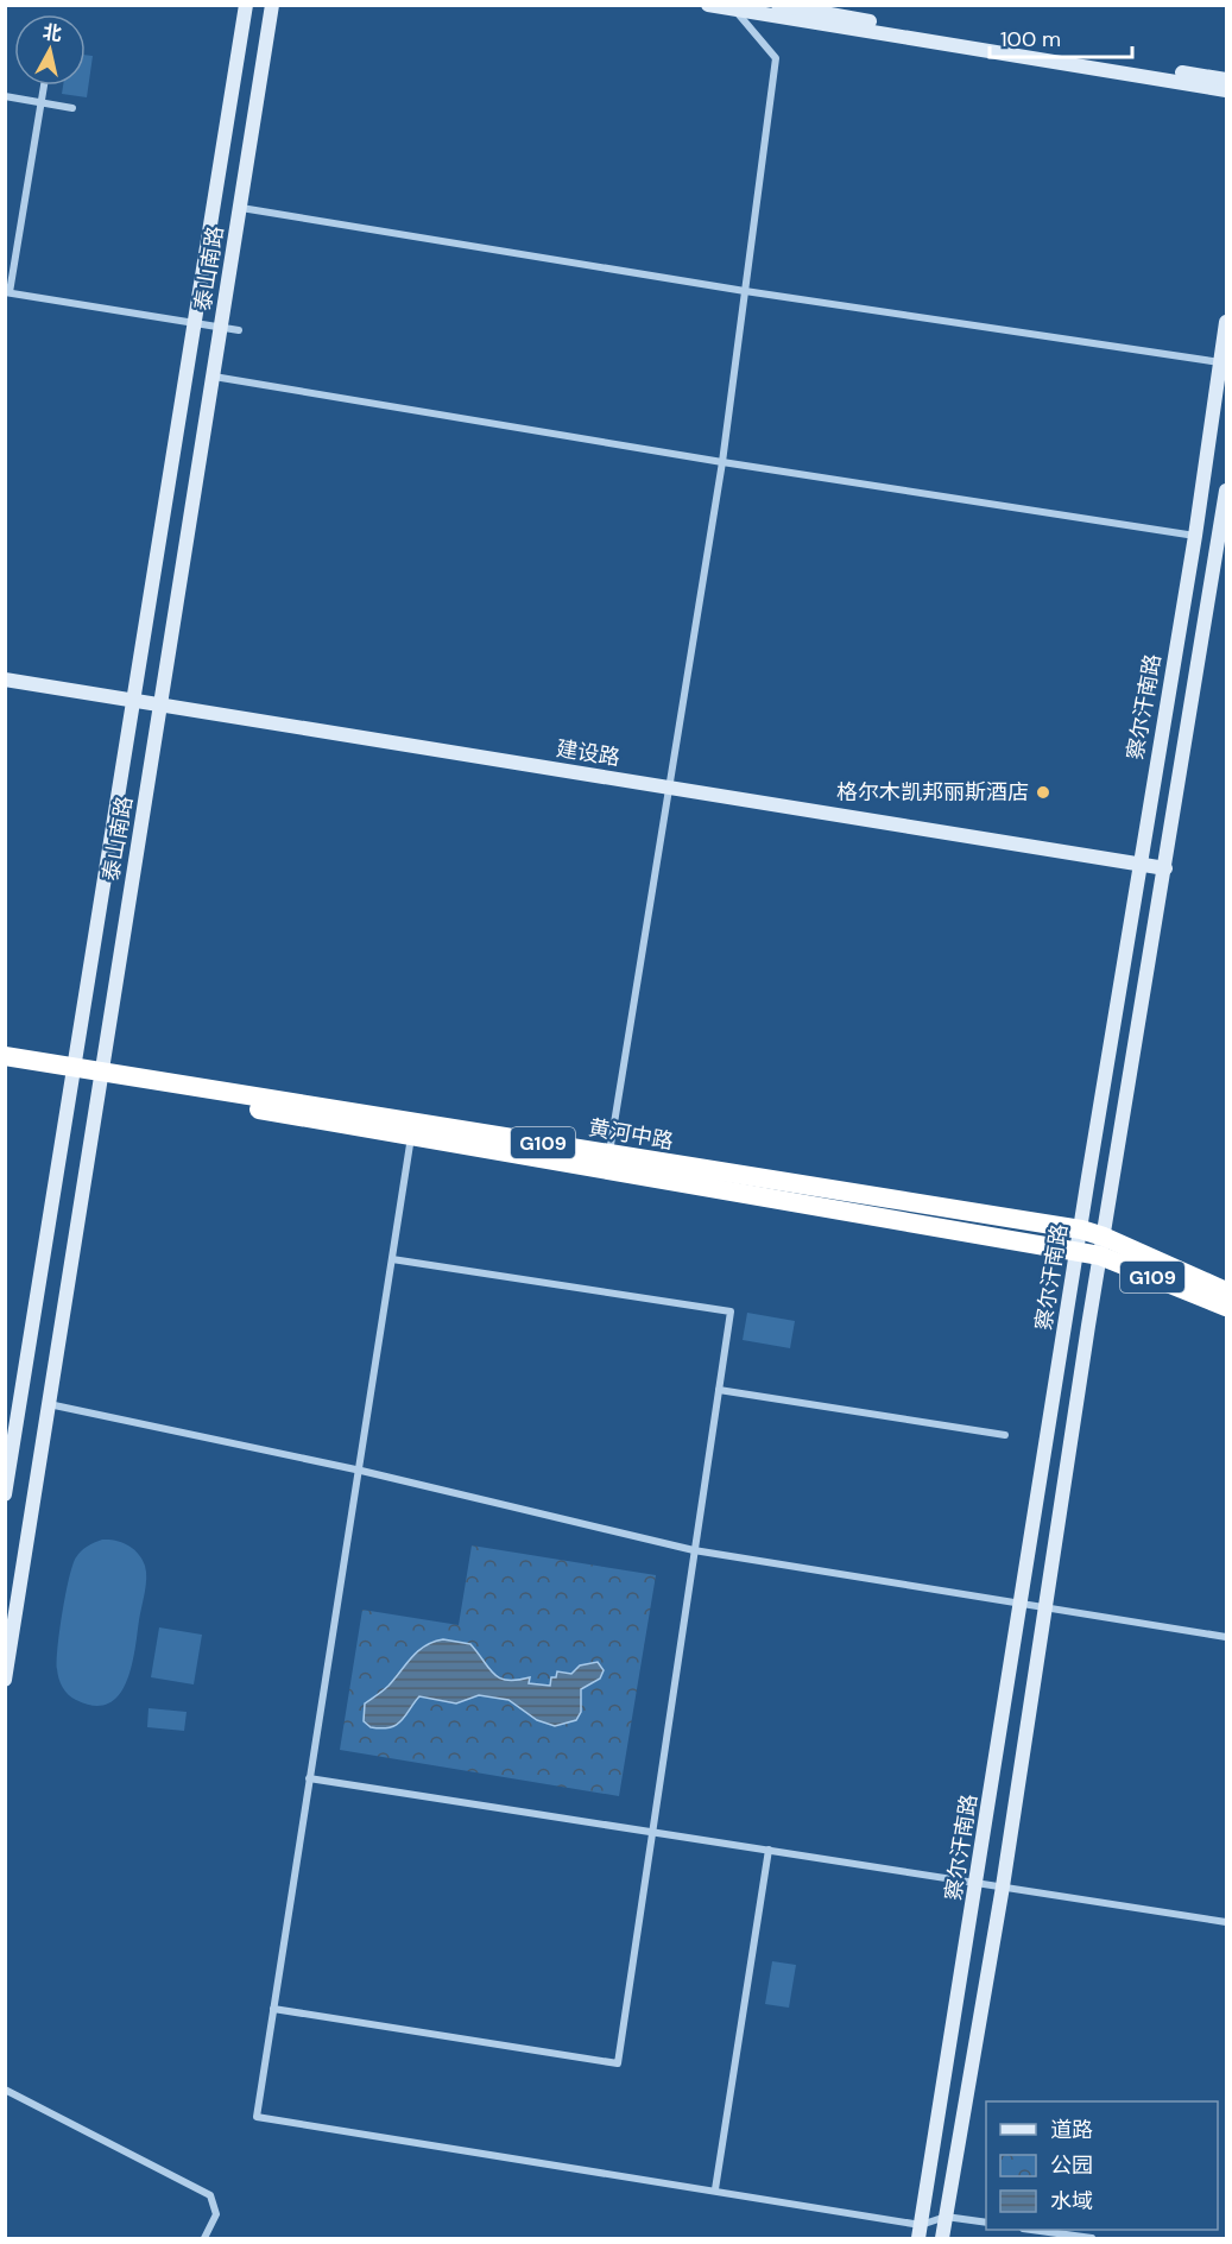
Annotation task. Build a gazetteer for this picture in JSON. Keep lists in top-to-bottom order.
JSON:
{
  "streets": {
    "highway": ["黄河中路", "G109"],
    "main road": ["泰山南路", "察尔汗南路", "建设路"]
  },
  "crossings": [
    ["泰山南路", "建设路"],
    ["泰山南路", "黄河中路"],
    ["察尔汗南路", "建设路"],
    ["察尔汗南路", "黄河中路"],
    ["察尔汗南路", "G109"],
    ["黄河中路", "G109"]
  ],
  "places": ["格尔木凯邦丽斯酒店"],
  "legend": ["道路", "公园", "水域"],
  "scale_bar": "100 m",
  "north": "top"
}
